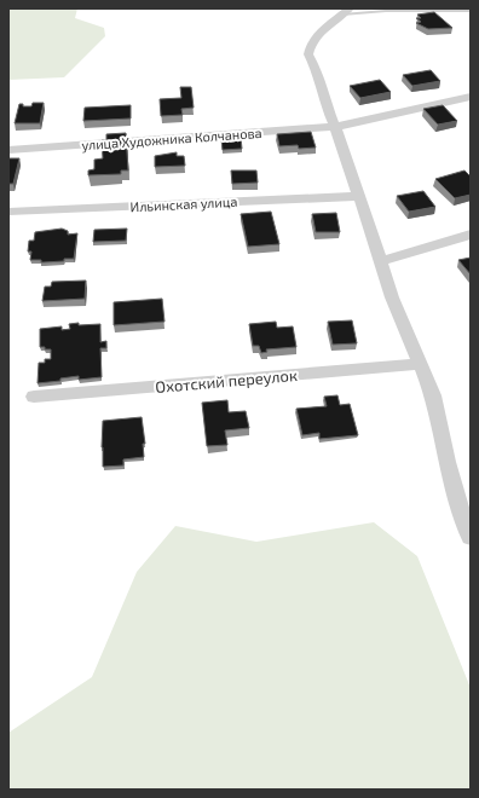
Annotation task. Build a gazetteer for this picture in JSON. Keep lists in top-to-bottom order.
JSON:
{
  "streets": {
    "street": ["улица Художника Колчанова", "Ильинская улица", "Охотский переулок"]
  }
}
